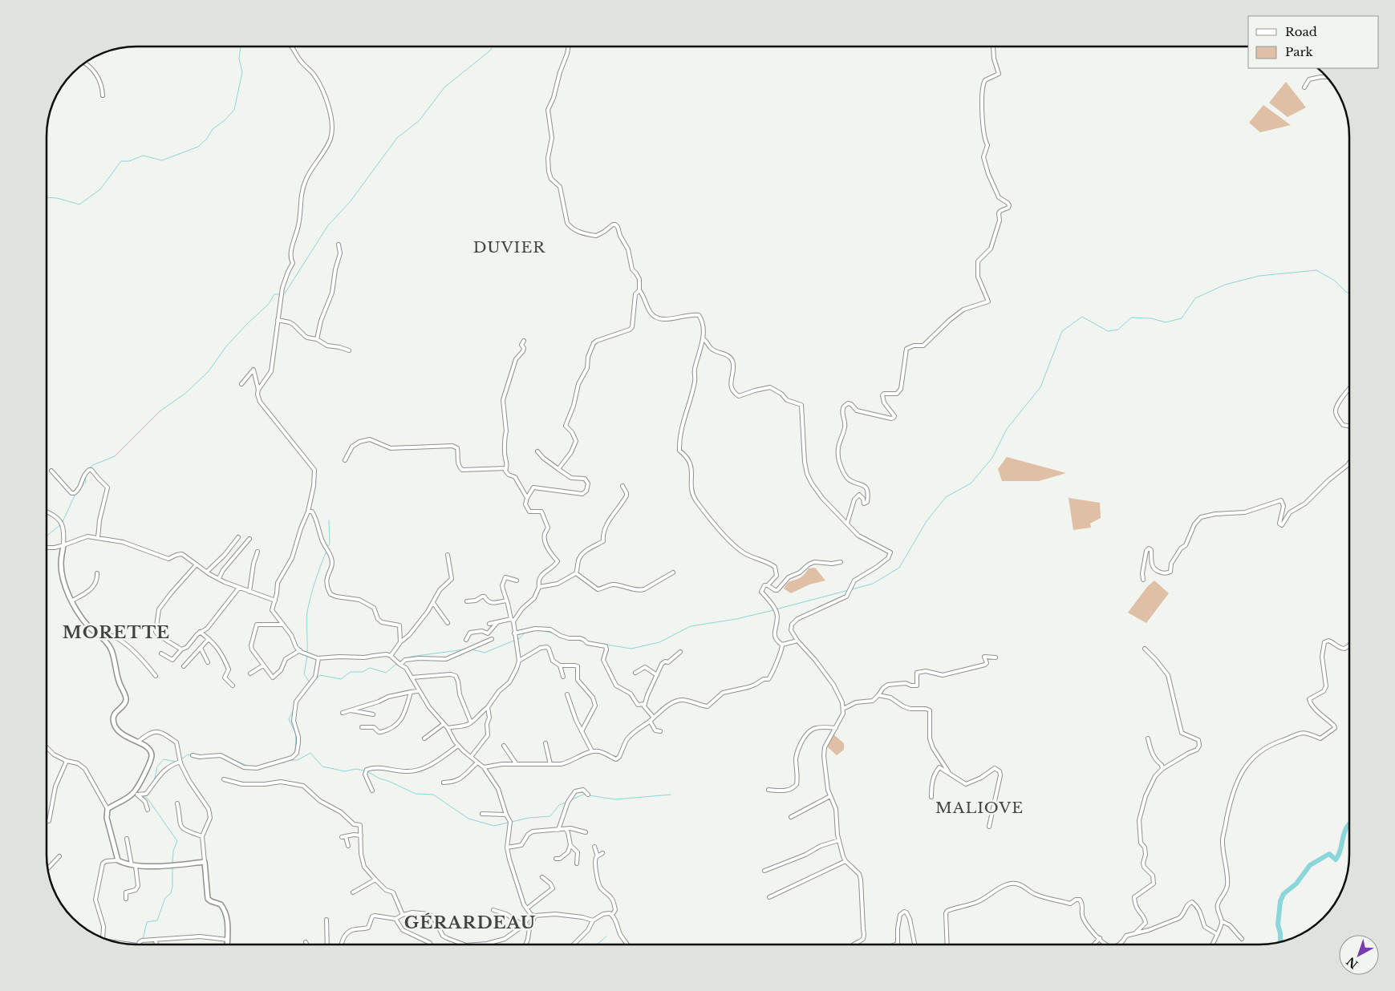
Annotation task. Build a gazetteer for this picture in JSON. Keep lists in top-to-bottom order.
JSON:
{
  "districts": [
    "DUVIER",
    "MORETTE",
    "MALIOVE",
    "GÉRARDEAU"
  ],
  "legend": ["Road", "Park"],
  "north": "bottom left"
}
